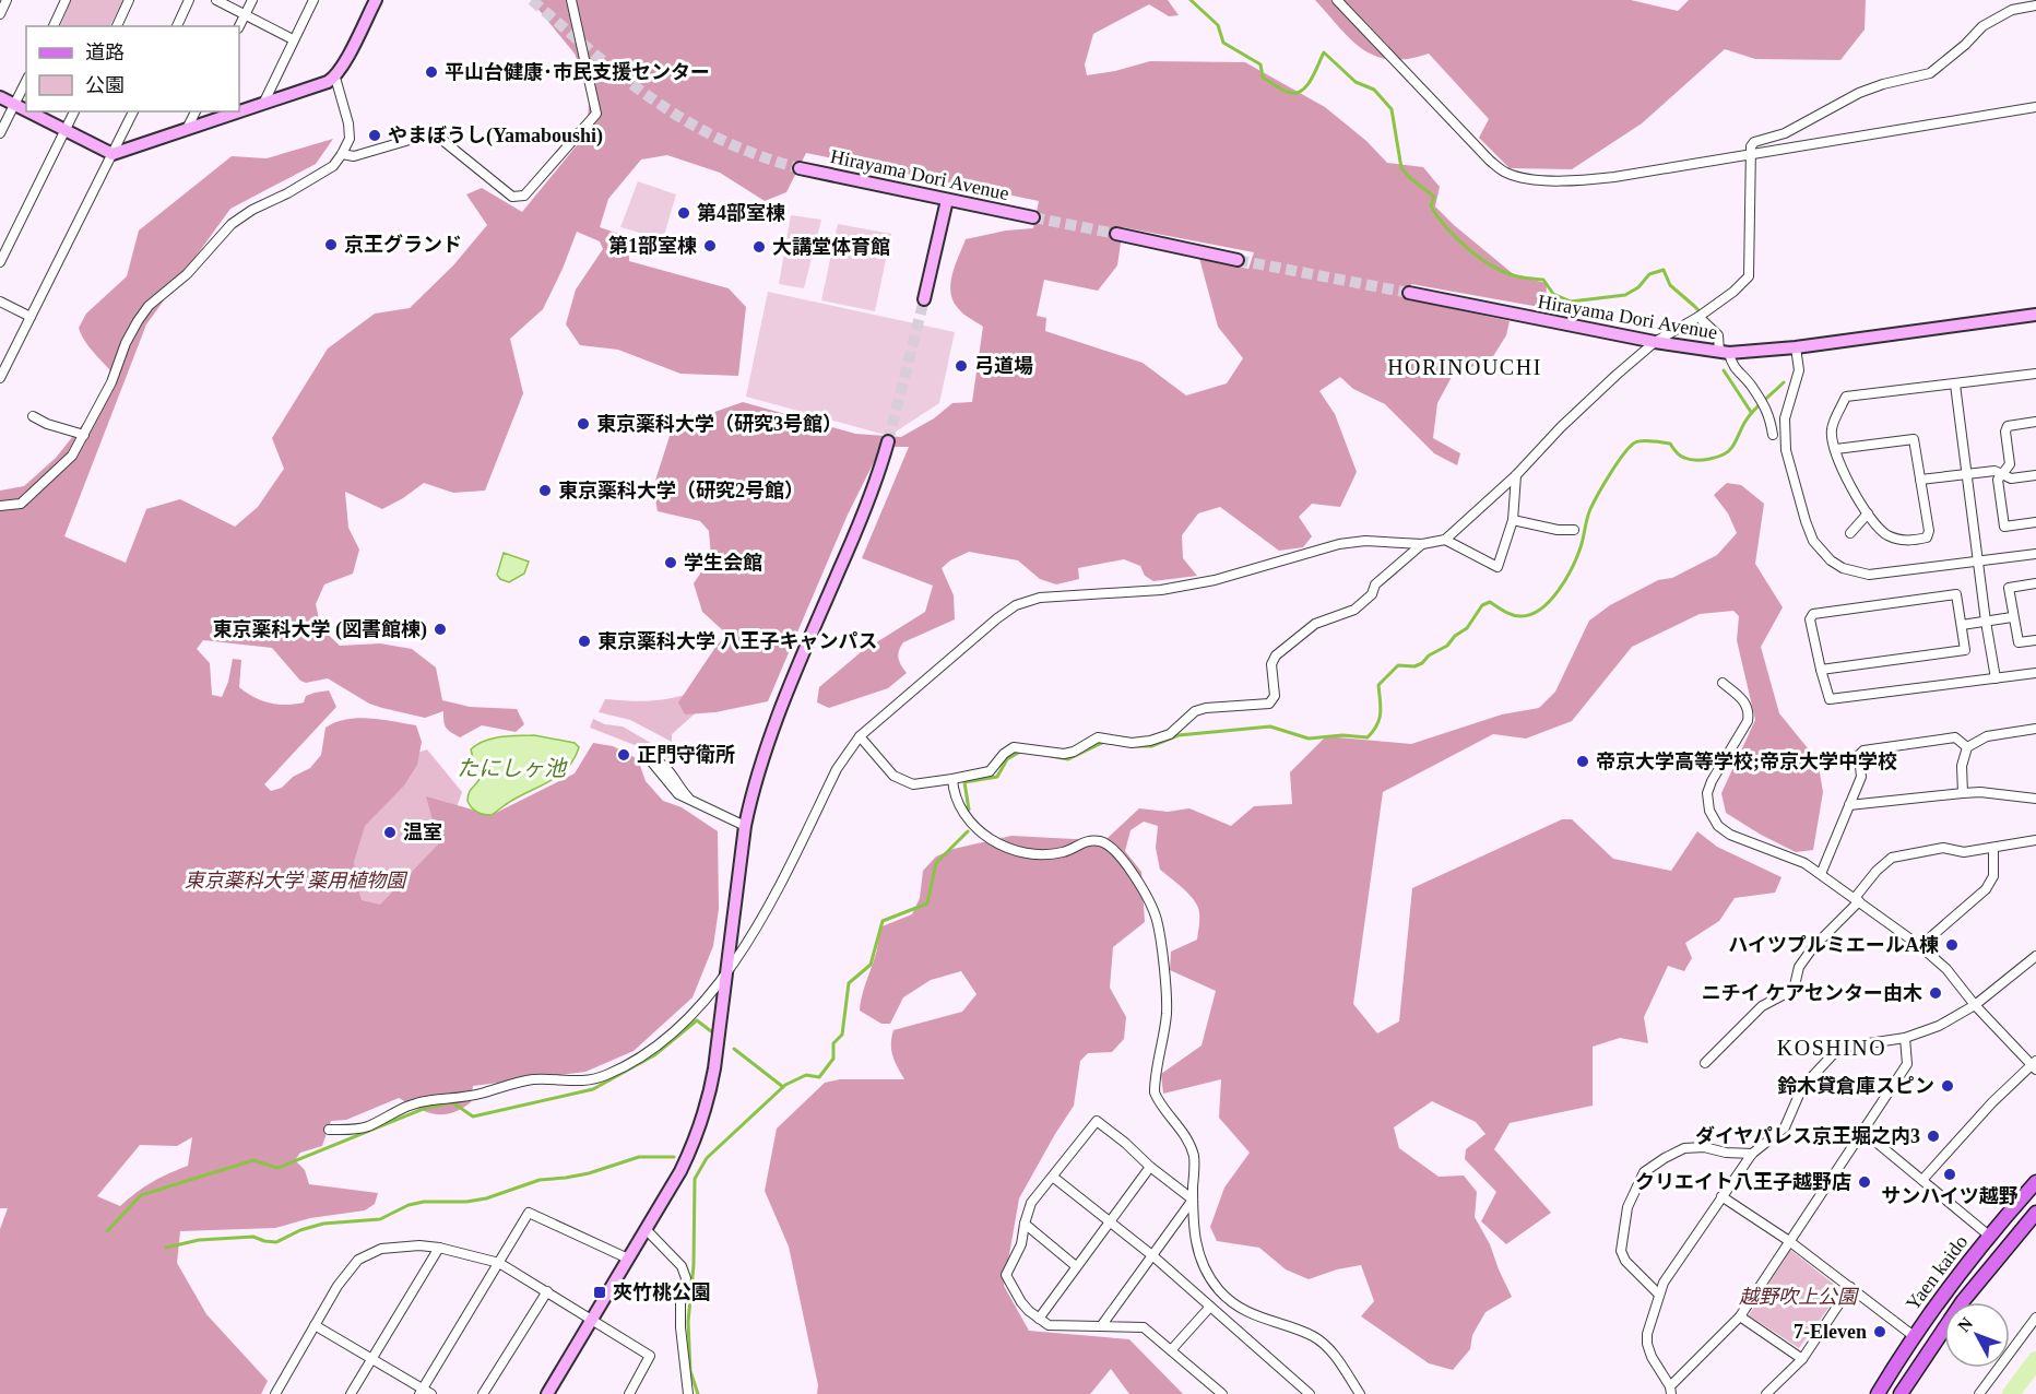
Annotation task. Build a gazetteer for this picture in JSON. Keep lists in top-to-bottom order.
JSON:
{
  "streets": {
    "main road": ["Yaen kaido"],
    "street": ["Hirayama Dori Avenue"]
  },
  "districts": ["HORINOUCHI", "KOSHINO"],
  "water": ["たにしヶ池"],
  "parks": ["東京薬科大学 薬用植物園", "越野吹上公園"],
  "places": {
    "other": [
      "平山台健康･市民支援センター",
      "やまぼうし(Yamaboushi)",
      "第4部室棟",
      "京王グランド",
      "第1部室棟",
      "大講堂体育館",
      "弓道場",
      "東京薬科大学（研究3号館）",
      "東京薬科大学（研究2号館）",
      "学生会館",
      "東京薬科大学 (図書館棟)",
      "東京薬科大学 八王子キャンパス",
      "正門守衛所",
      "帝京大学高等学校;帝京大学中学校",
      "温室",
      "ハイツプルミエールA棟",
      "ニチイ ケアセンター由木",
      "鈴木貸倉庫スピン",
      "ダイヤパレス京王堀之内3",
      "サンハイツ越野",
      "クリエイト八王子越野店",
      "7-Eleven"
    ],
    "transit": ["夾竹桃公園"]
  },
  "legend": ["道路", "公園"],
  "north": "top left"
}
